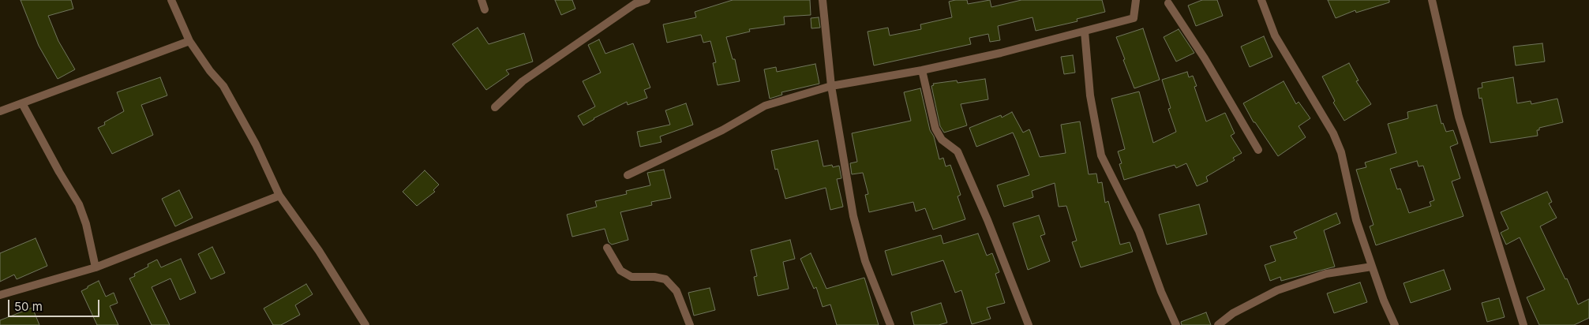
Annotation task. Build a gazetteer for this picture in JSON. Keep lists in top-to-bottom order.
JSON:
{
  "scale_bar": "50 m"
}
